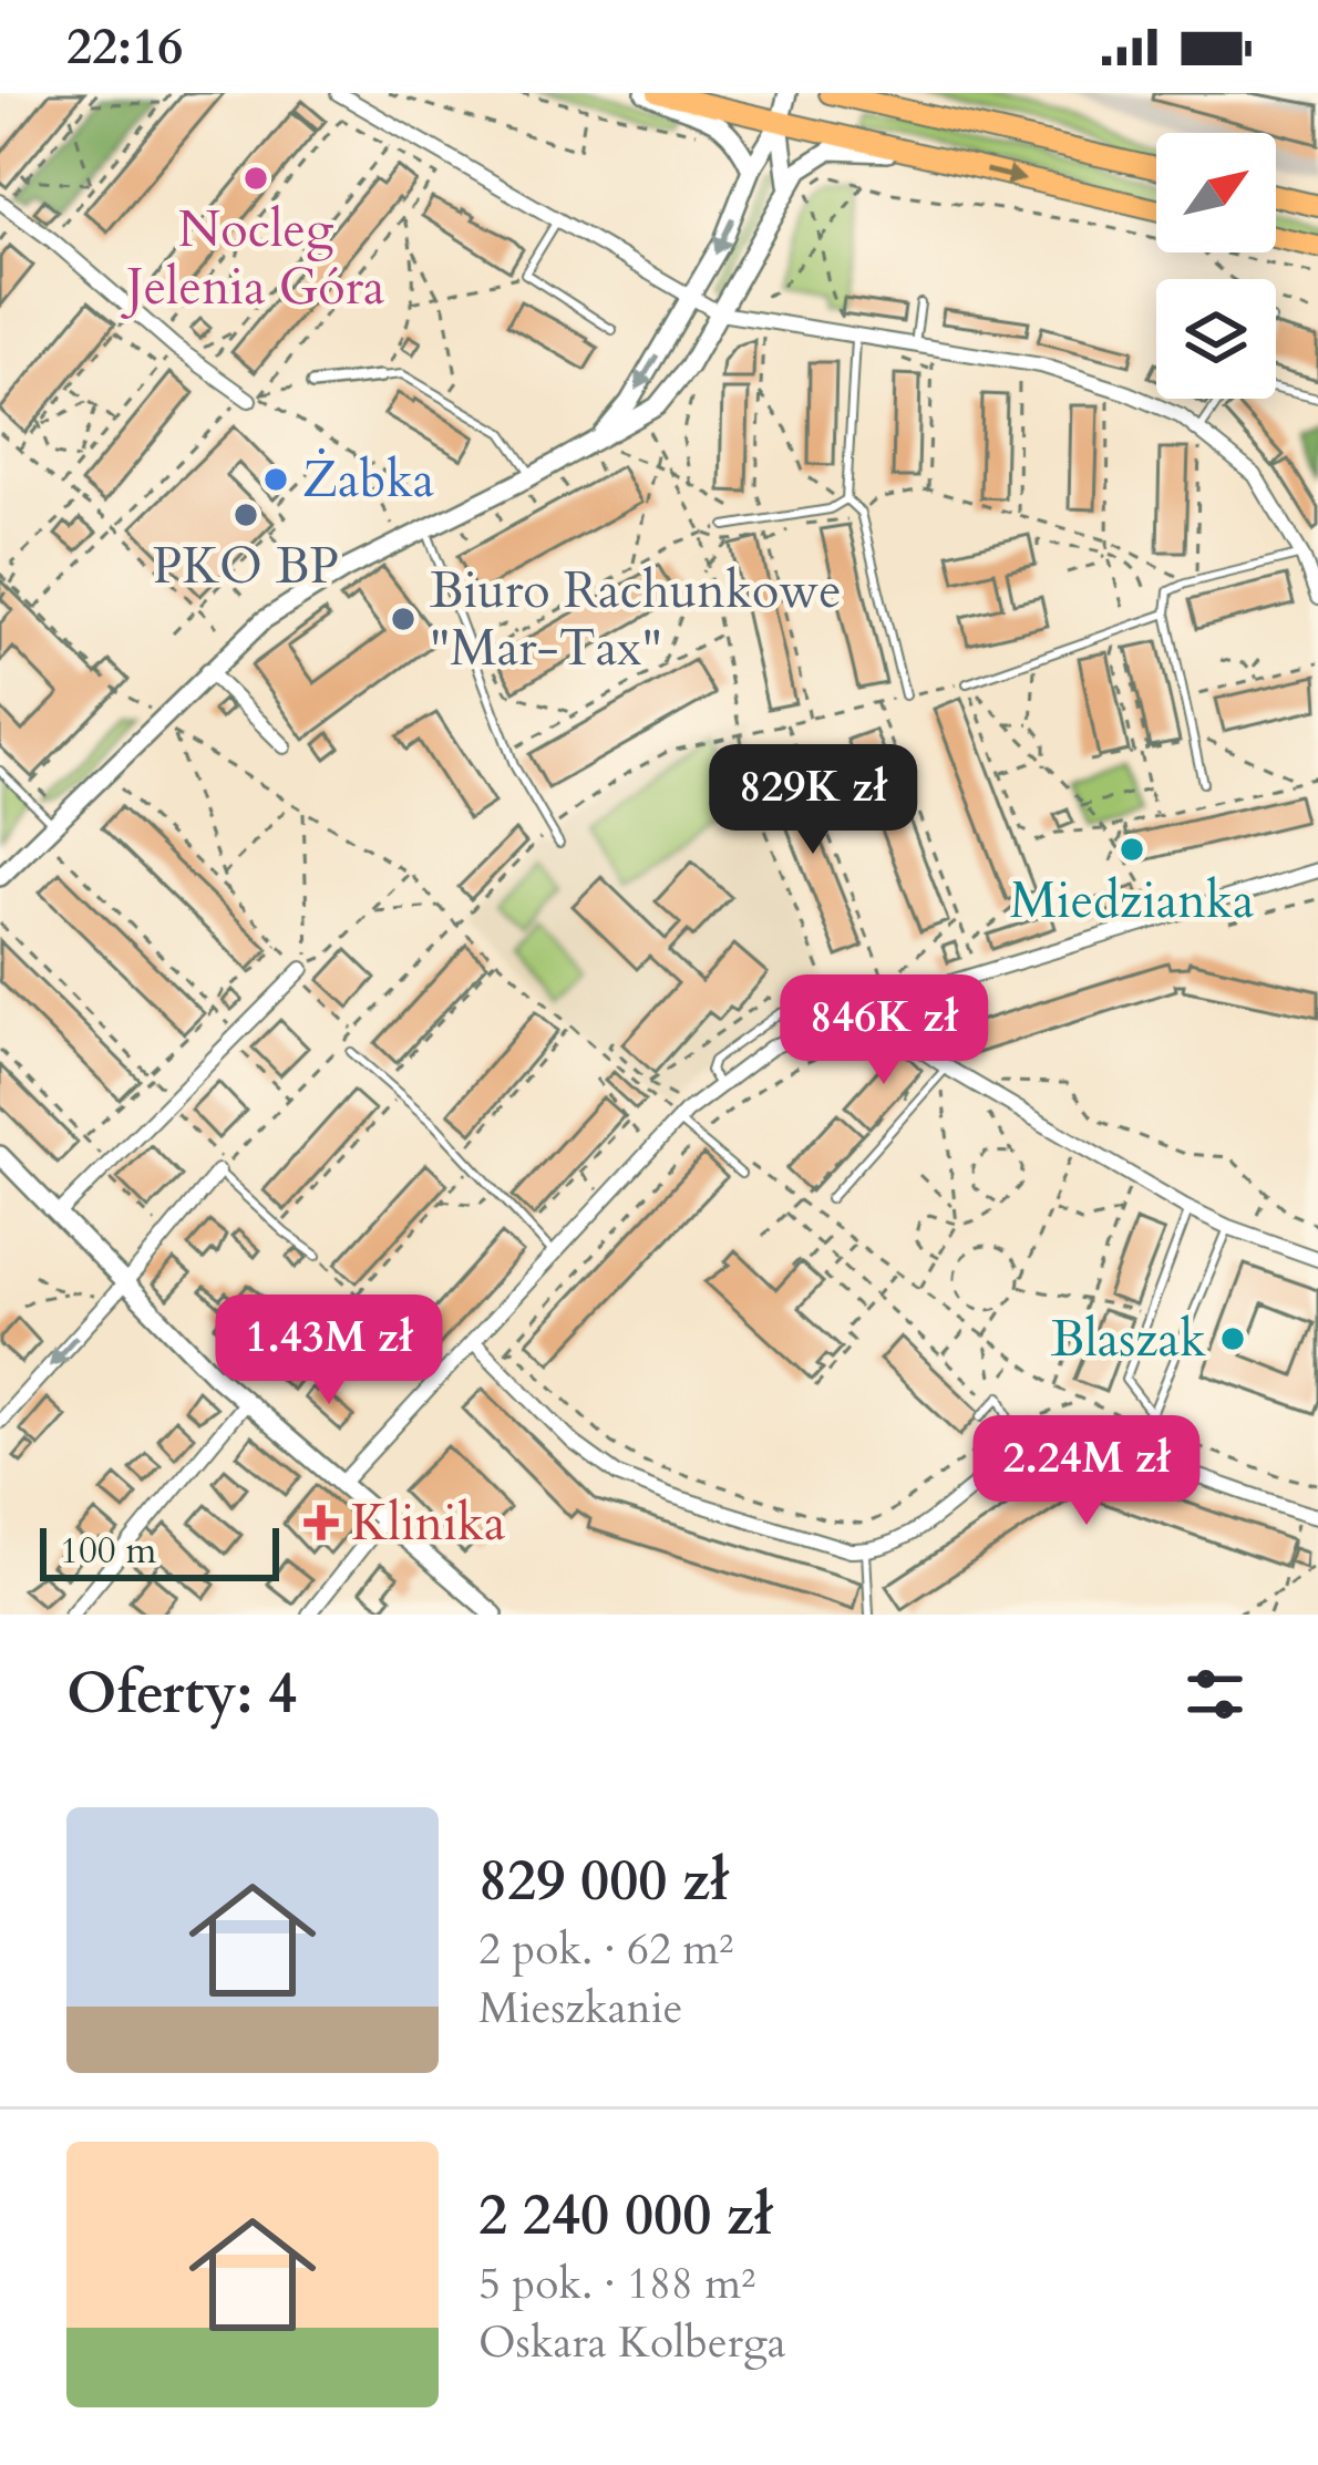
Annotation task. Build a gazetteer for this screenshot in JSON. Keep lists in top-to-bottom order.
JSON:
{
  "places": {
    "other": [
      "Nocleg Jelenia Góra",
      "Żabka",
      "PKO BP",
      "Biuro Rachunkowe \"Mar-Tax\"",
      "Miedzianka",
      "Blaszak"
    ],
    "health": ["Klinika"]
  },
  "scale_bar": "100 m",
  "north": "top right",
  "page": {
    "status": "22:16",
    "price": [
      "829K zł",
      "846K zł",
      "1.43M zł",
      "2.24M zł"
    ],
    "scale": "100 m",
    "heading": "Oferty: 4",
    "list": [
      {
        "name": "829 000 zł",
        "note": "2 pok. · 62 m² · Mieszkanie"
      },
      {
        "name": "2 240 000 zł",
        "note": "5 pok. · 188 m² · Oskara Kolberga"
      }
    ]
  }
}
